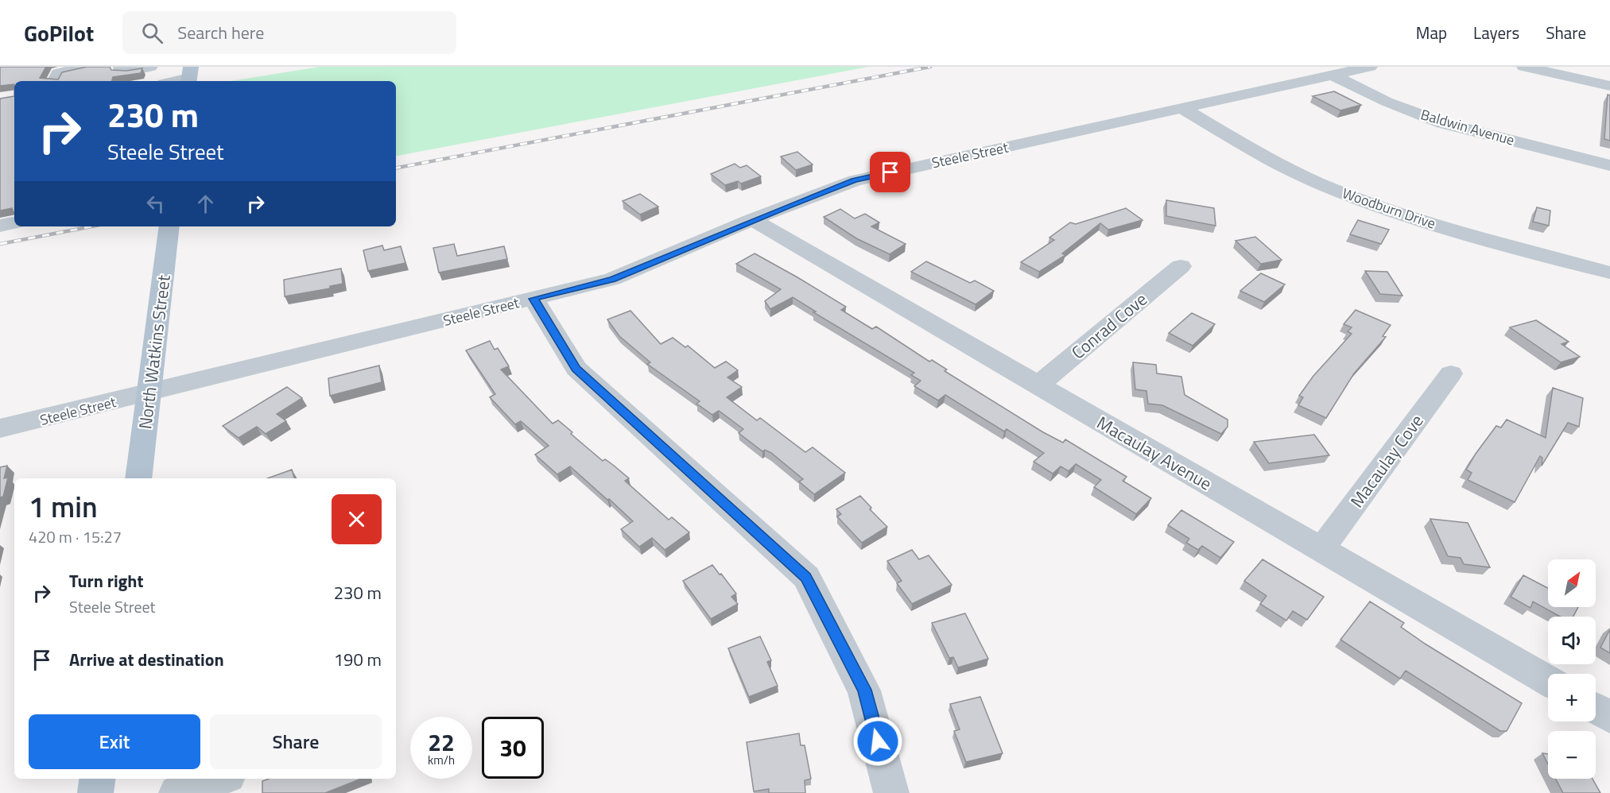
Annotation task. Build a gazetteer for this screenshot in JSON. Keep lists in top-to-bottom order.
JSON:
{
  "streets": {
    "main road": ["North Watkins Street"],
    "street": [
      "Baldwin Avenue",
      "Steele Street",
      "Woodburn Drive",
      "Conrad Cove",
      "Macaulay Avenue",
      "Macaulay Cove"
    ]
  },
  "crossings": [
    ["Baldwin Avenue", "Steele Street"],
    ["Steele Street", "Woodburn Drive"],
    ["Steele Street", "North Watkins Street"],
    ["Steele Street", "Macaulay Avenue"],
    ["Conrad Cove", "Macaulay Avenue"],
    ["Macaulay Avenue", "Macaulay Cove"]
  ],
  "north": "top right",
  "page": {
    "header": "GoPilot",
    "search": "Search here",
    "nav": ["Map", "Layers", "Share"],
    "turn": ["230 m", "Steele Street"],
    "heading": ["1 min", "420 m · 15:27"],
    "map_buttons": ["+", "−"],
    "list": [
      {
        "name": "Turn right",
        "note": "Steele Street",
        "value": "230 m"
      },
      {
        "name": "Arrive at destination",
        "value": "190 m"
      }
    ],
    "buttons": ["Exit", "Share"],
    "speed": "22 km/h",
    "limit": "30"
  }
}
